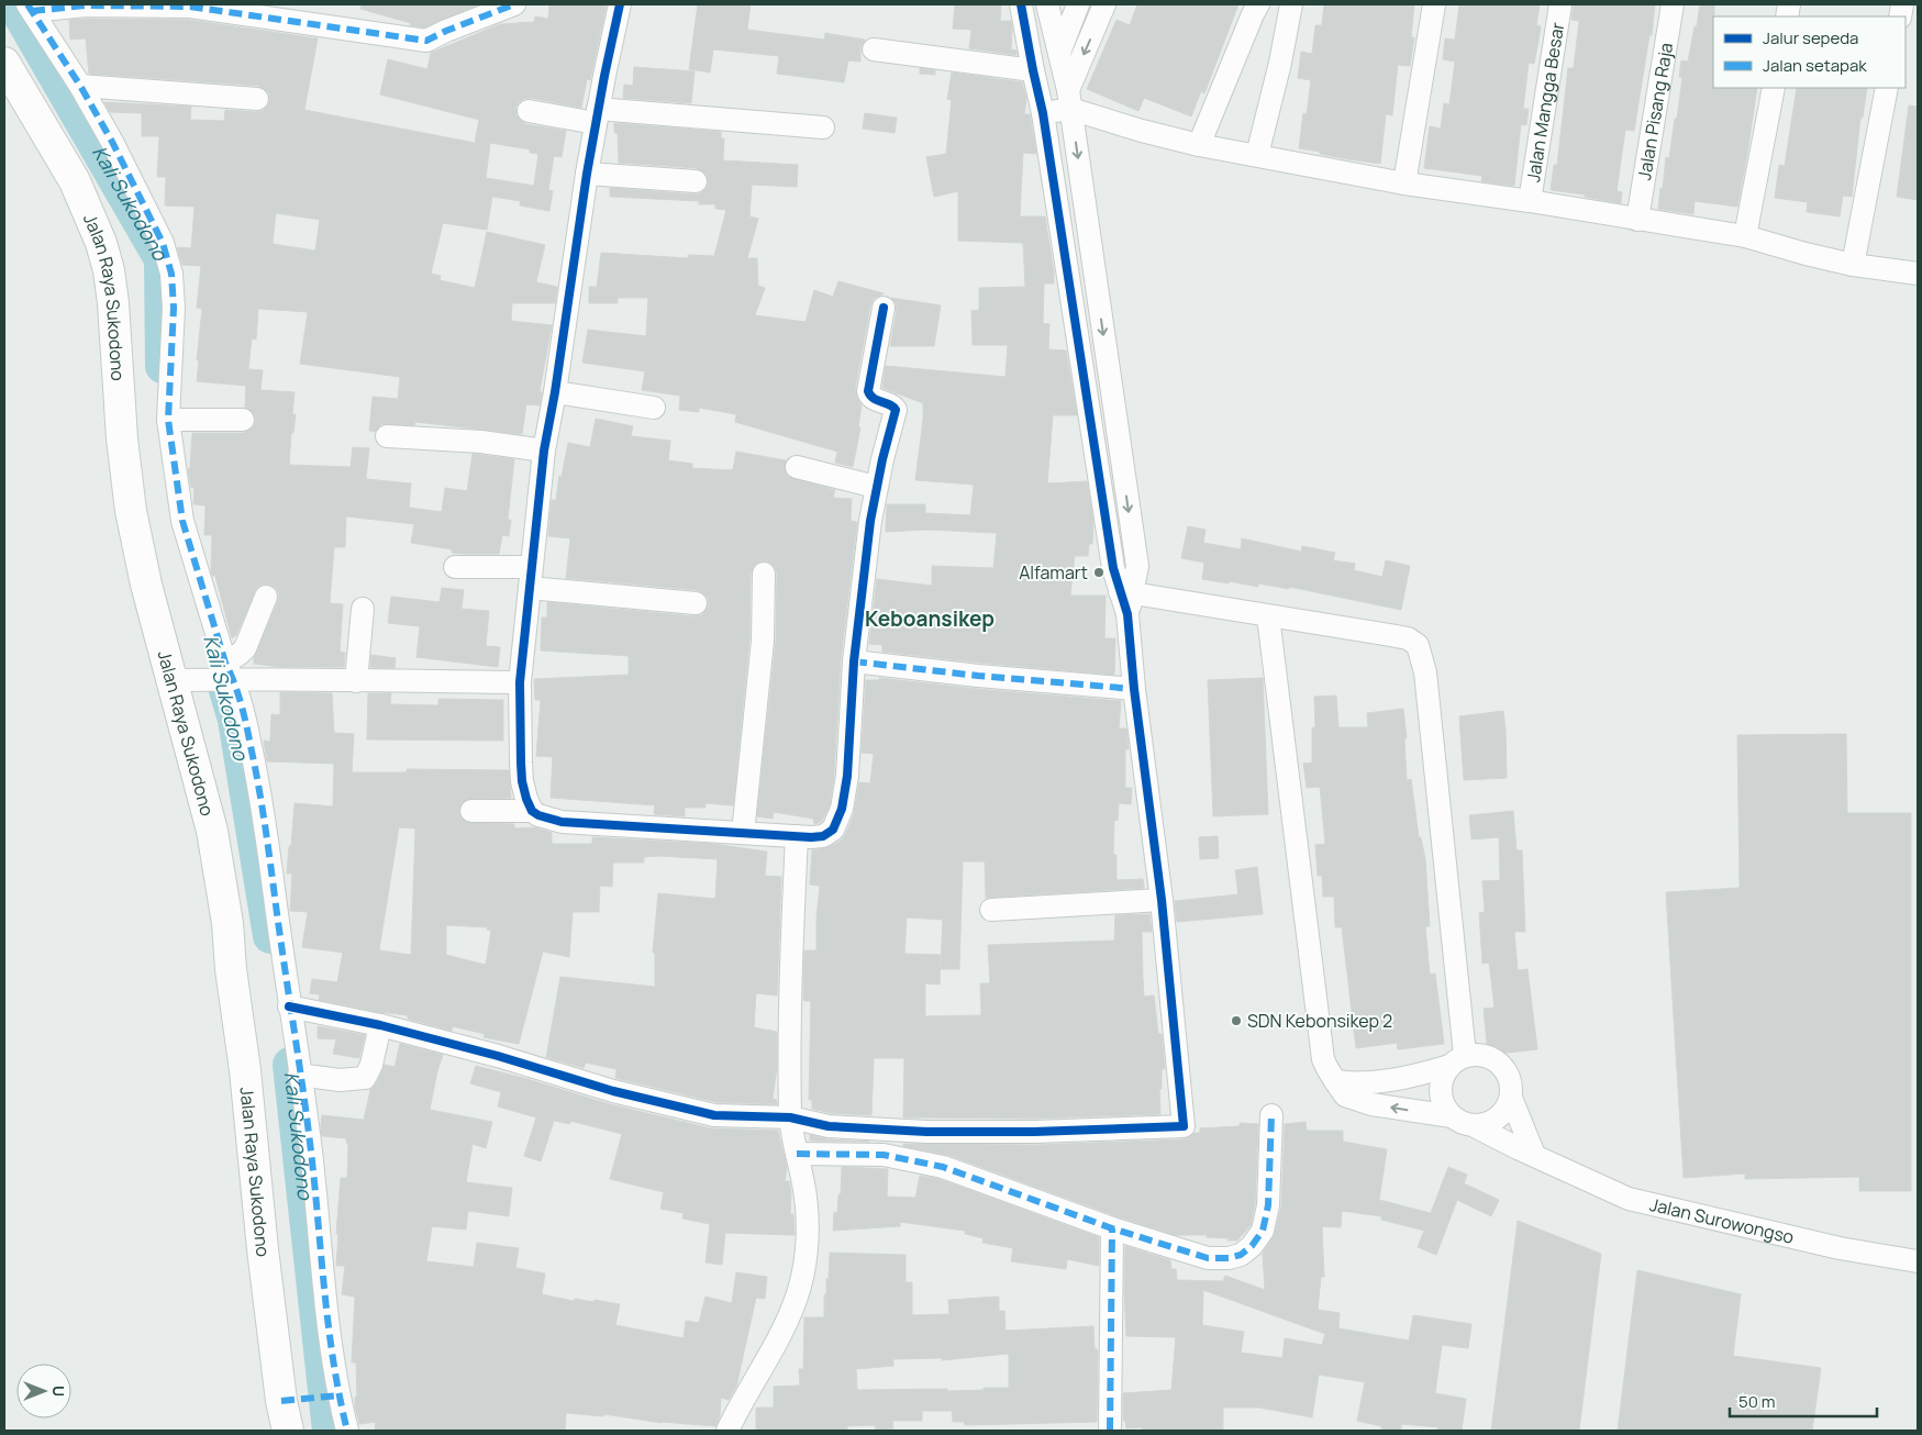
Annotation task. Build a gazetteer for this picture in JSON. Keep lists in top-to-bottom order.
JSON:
{
  "streets": {
    "main road": ["Jalan Raya Sukodono"],
    "street": ["Jalan Mangga Besar", "Jalan Pisang Raja", "Jalan Surowongso"]
  },
  "districts": ["Keboansikep"],
  "water": ["Kali Sukodono"],
  "places": ["Alfamart", "SDN Kebonsikep 2"],
  "legend": ["Jalur sepeda", "Jalan setapak"],
  "scale_bar": "50 m",
  "north": "right"
}
